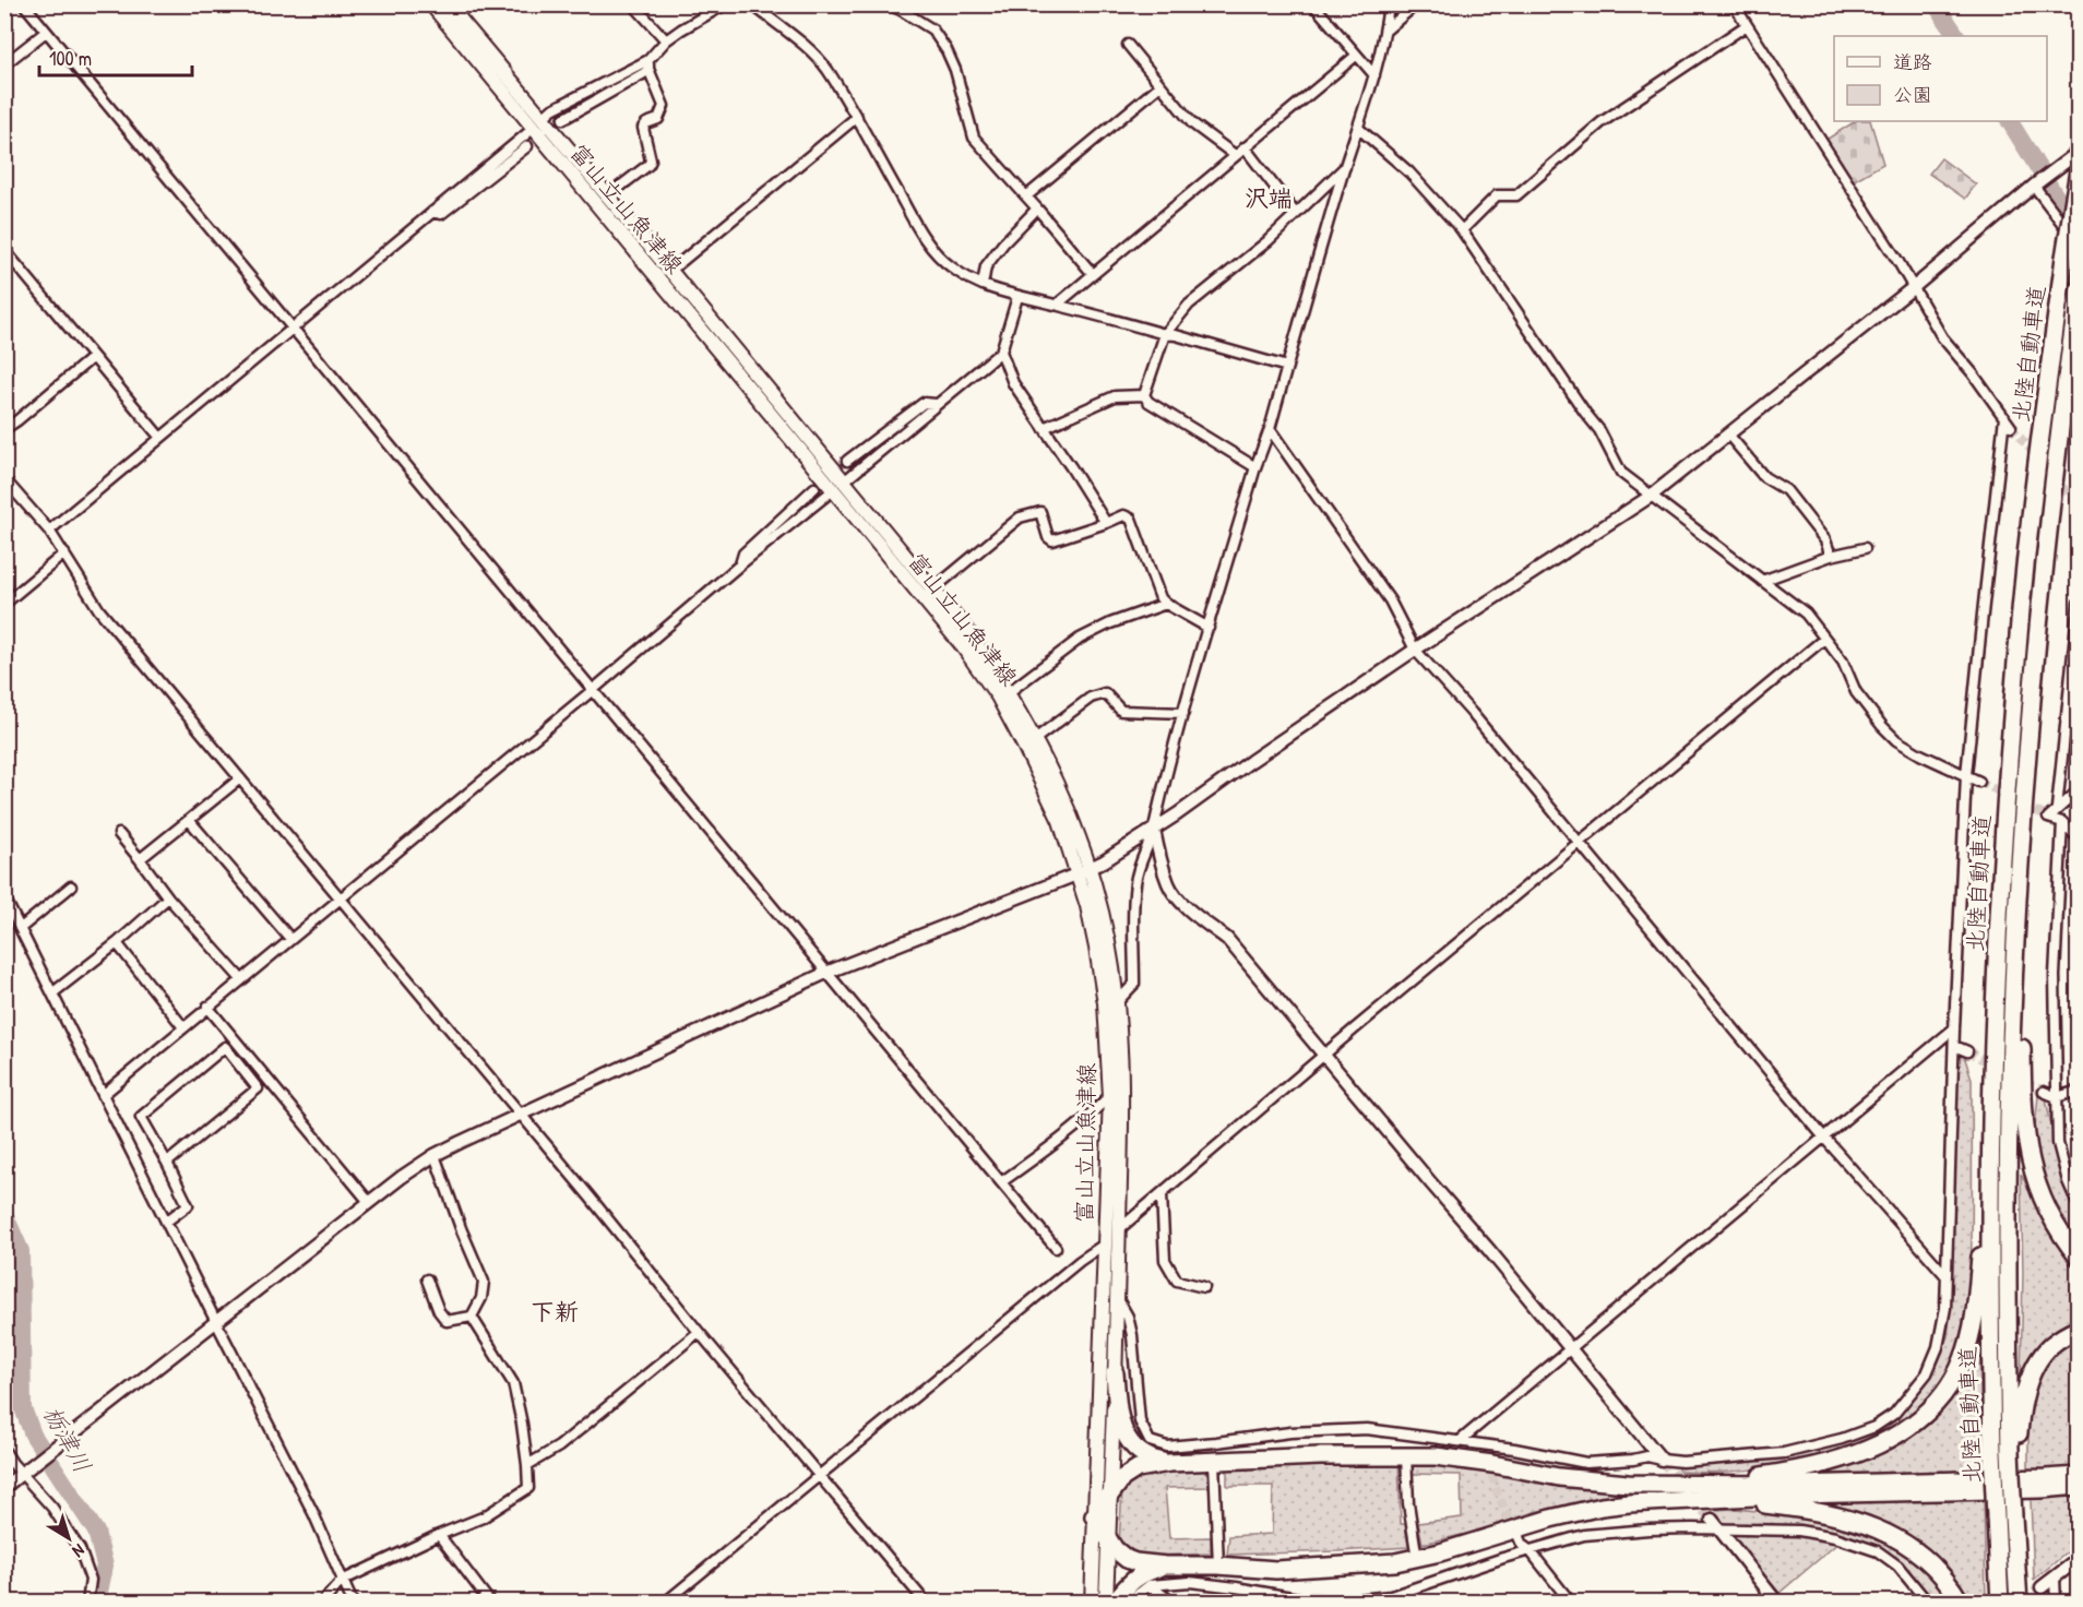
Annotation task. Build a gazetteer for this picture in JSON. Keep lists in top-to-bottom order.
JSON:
{
  "streets": {
    "highway": ["北陸自動車道"],
    "main road": ["富山立山魚津線"]
  },
  "districts": ["沢端", "下新"],
  "water": ["栃津川"],
  "legend": ["道路", "公園"],
  "scale_bar": "100 m",
  "north": "bottom right"
}
